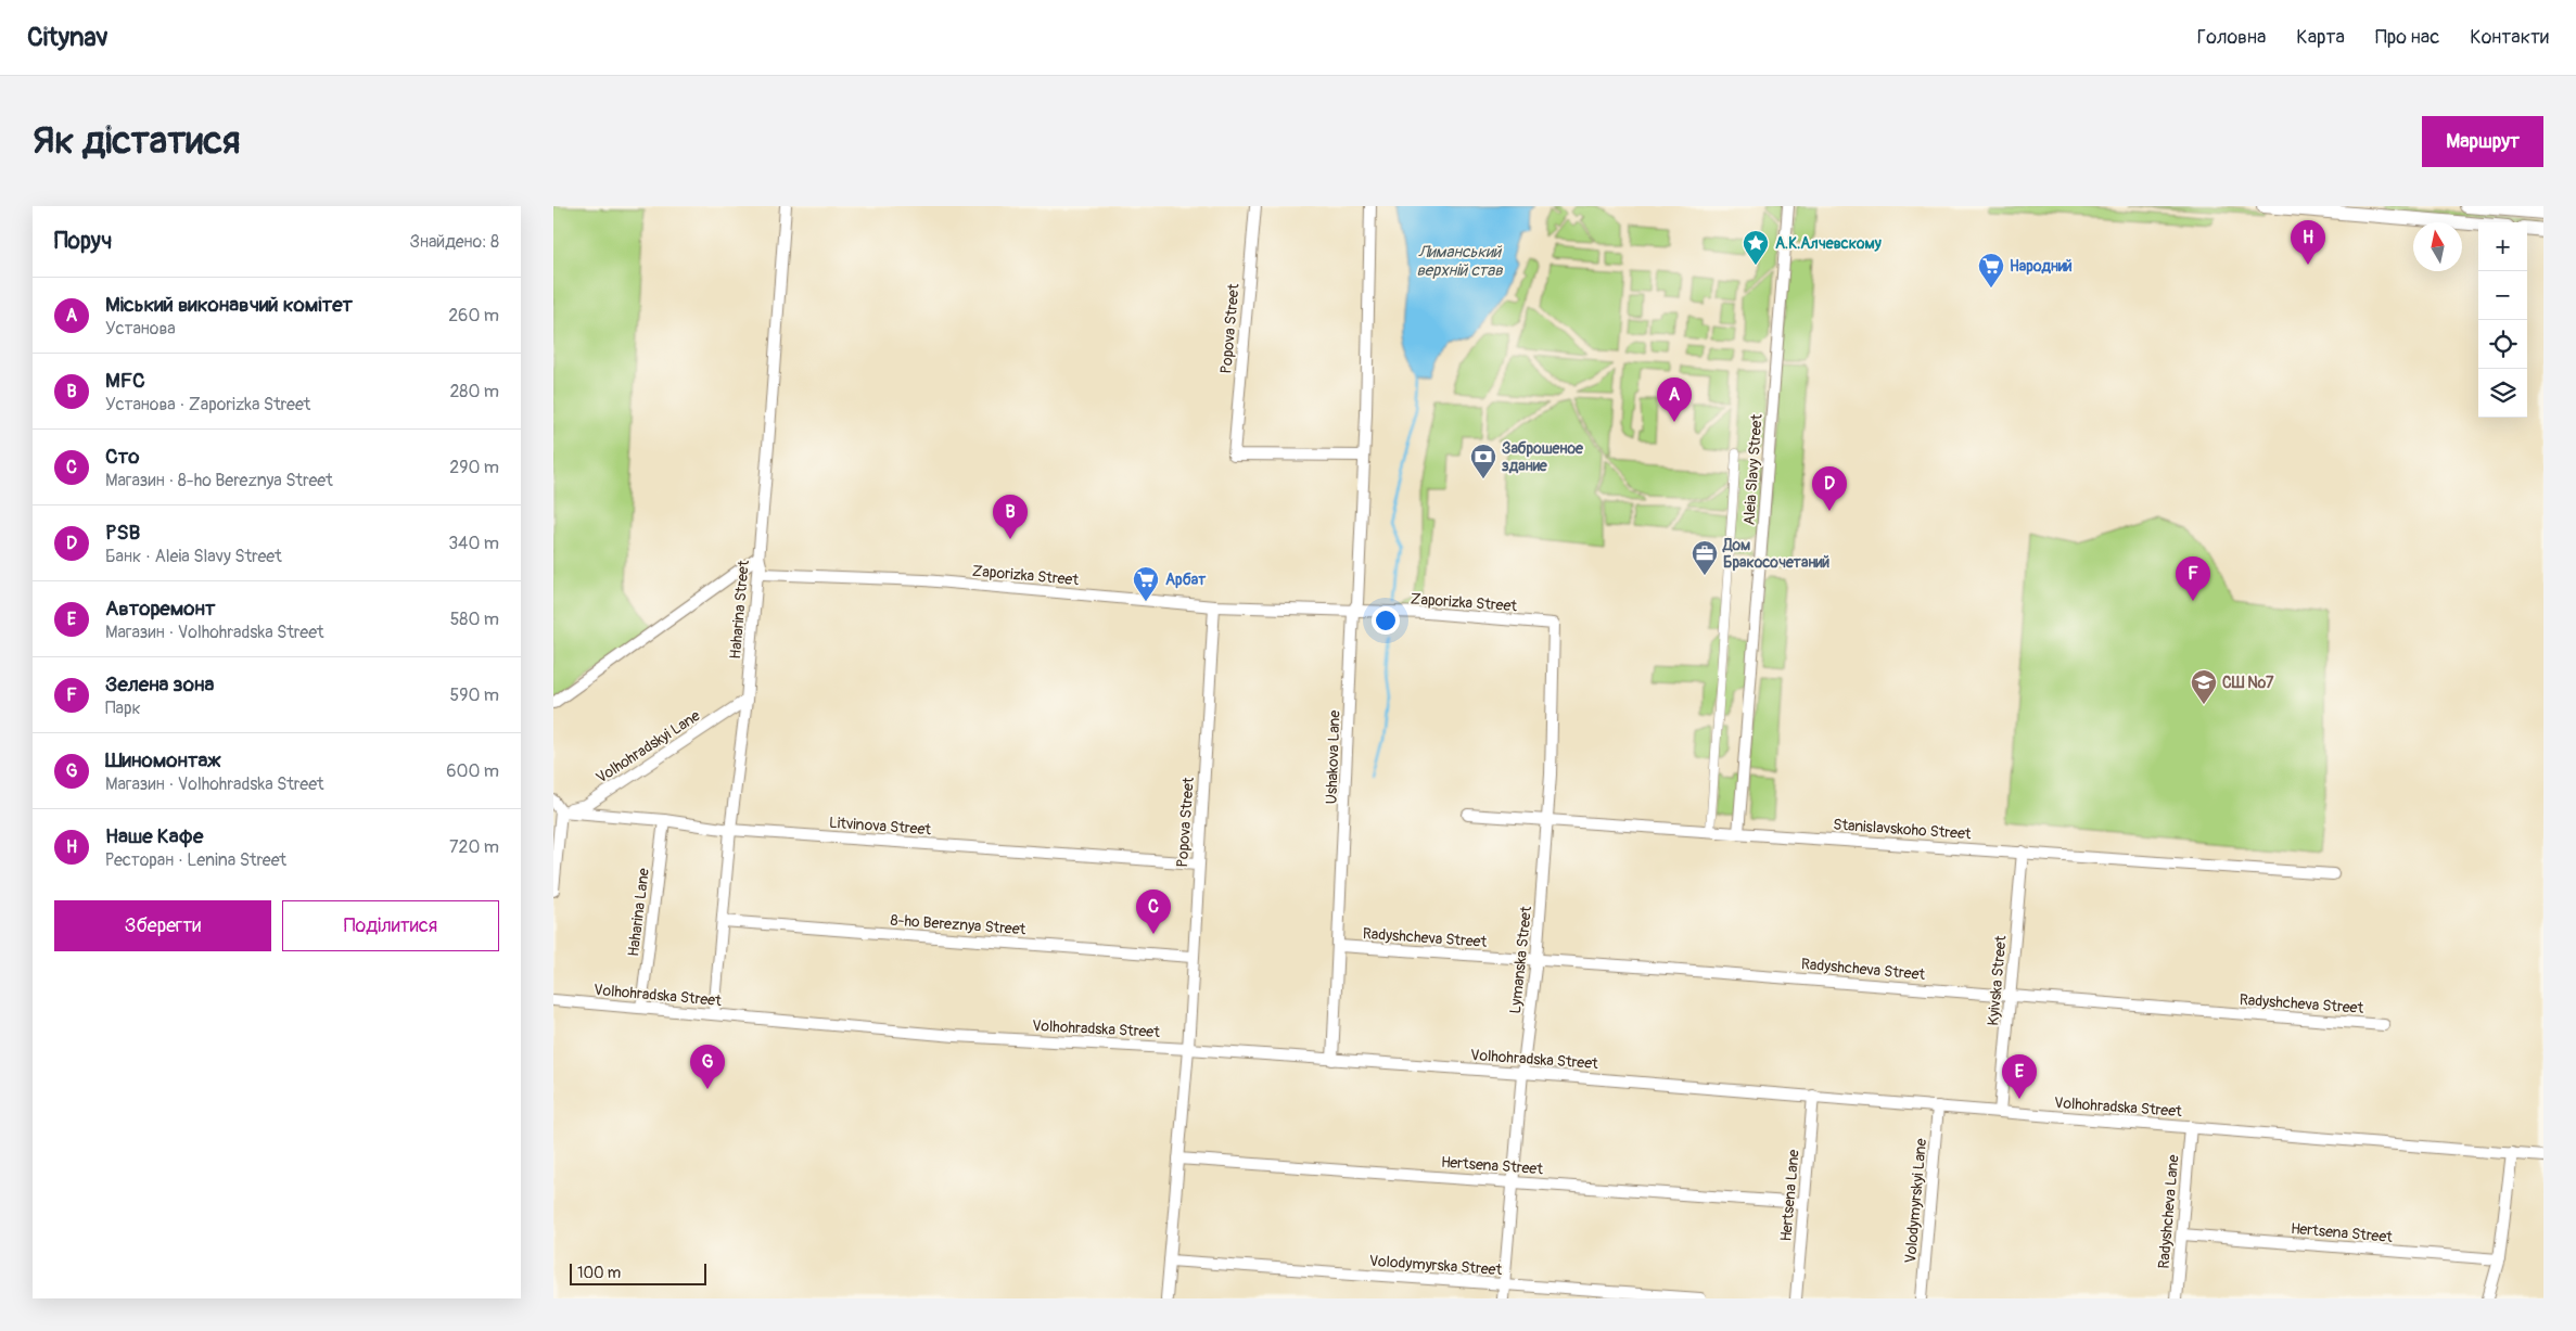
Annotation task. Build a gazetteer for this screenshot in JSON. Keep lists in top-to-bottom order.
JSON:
{
  "streets": {
    "street": [
      "Popova Street",
      "Aleia Slavy Street",
      "Zaporizka Street",
      "Haharina Street",
      "Volhohradskyi Lane",
      "Ushakova Lane",
      "Litvinova Street",
      "Stanislavskoho Street",
      "Haharina Lane",
      "8-ho Bereznya Street",
      "Radyshcheva Street",
      "Lymanska Street",
      "Kyivska Street",
      "Volhohradska Street",
      "Hertsena Street",
      "Hertsena Lane",
      "Volodymyrskyi Lane",
      "Radyshcheva Lane",
      "Volodymyrska Street"
    ]
  },
  "crossings": [
    ["Popova Street", "Zaporizka Street"],
    ["Popova Street", "Ushakova Lane"],
    ["Popova Street", "Litvinova Street"],
    ["Popova Street", "8-ho Bereznya Street"],
    ["Popova Street", "Volhohradska Street"],
    ["Popova Street", "Hertsena Street"],
    ["Popova Street", "Volodymyrska Street"],
    ["Aleia Slavy Street", "Stanislavskoho Street"],
    ["Zaporizka Street", "Haharina Street"],
    ["Zaporizka Street", "Ushakova Lane"],
    ["Zaporizka Street", "Lymanska Street"],
    ["Haharina Street", "Volhohradskyi Lane"],
    ["Haharina Street", "Litvinova Street"],
    ["Haharina Street", "8-ho Bereznya Street"],
    ["Haharina Street", "Volhohradska Street"],
    ["Volhohradskyi Lane", "Litvinova Street"],
    ["Ushakova Lane", "Radyshcheva Street"],
    ["Ushakova Lane", "Volhohradska Street"],
    ["Litvinova Street", "Haharina Lane"],
    ["Stanislavskoho Street", "Lymanska Street"],
    ["Stanislavskoho Street", "Kyivska Street"],
    ["Haharina Lane", "Volhohradska Street"],
    ["Radyshcheva Street", "Lymanska Street"],
    ["Radyshcheva Street", "Kyivska Street"],
    ["Lymanska Street", "Volhohradska Street"],
    ["Lymanska Street", "Hertsena Street"],
    ["Lymanska Street", "Volodymyrska Street"],
    ["Kyivska Street", "Volhohradska Street"],
    ["Volhohradska Street", "Hertsena Lane"],
    ["Volhohradska Street", "Volodymyrskyi Lane"],
    ["Volhohradska Street", "Radyshcheva Lane"],
    ["Hertsena Street", "Hertsena Lane"],
    ["Hertsena Street", "Radyshcheva Lane"]
  ],
  "water": ["Лиманський верхній став"],
  "places": {
    "place": ["А.К.Алчевскому"],
    "supermarket": ["Народний", "Арбат"],
    "bank": ["Заброшеное здание"],
    "office": ["Дом Бракосочетаний"],
    "school or university": ["СШ №7"]
  },
  "scale_bar": "100 m",
  "north": "top",
  "page": {
    "header": "Citynav",
    "nav": [
      "Головна",
      "Карта",
      "Про нас",
      "Контакти"
    ],
    "buttons": [
      "Маршрут",
      ["Зберегти", "Поділитися"]
    ],
    "title": "Як дістатися",
    "heading": ["Поруч", "Знайдено: 8"],
    "pins": [
      "H",
      "A",
      "D",
      "B",
      "F",
      "C",
      "G",
      "E"
    ],
    "map_buttons": ["+", "−"],
    "list": [
      {
        "mark": "A",
        "name": "Міський виконавчий комітет",
        "note": "Установа",
        "value": "260 m"
      },
      {
        "mark": "B",
        "name": "MFC",
        "note": "Установа · Zaporizka Street",
        "value": "280 m"
      },
      {
        "mark": "C",
        "name": "Сто",
        "note": "Магазин · 8-ho Bereznya Street",
        "value": "290 m"
      },
      {
        "mark": "D",
        "name": "PSB",
        "note": "Банк · Aleia Slavy Street",
        "value": "340 m"
      },
      {
        "mark": "E",
        "name": "Авторемонт",
        "note": "Магазин · Volhohradska Street",
        "value": "580 m"
      },
      {
        "mark": "F",
        "name": "Зелена зона",
        "note": "Парк",
        "value": "590 m"
      },
      {
        "mark": "G",
        "name": "Шиномонтаж",
        "note": "Магазин · Volhohradska Street",
        "value": "600 m"
      },
      {
        "mark": "H",
        "name": "Наше Кафе",
        "note": "Ресторан · Lenina Street",
        "value": "720 m"
      }
    ],
    "scale": "100 m"
  }
}
